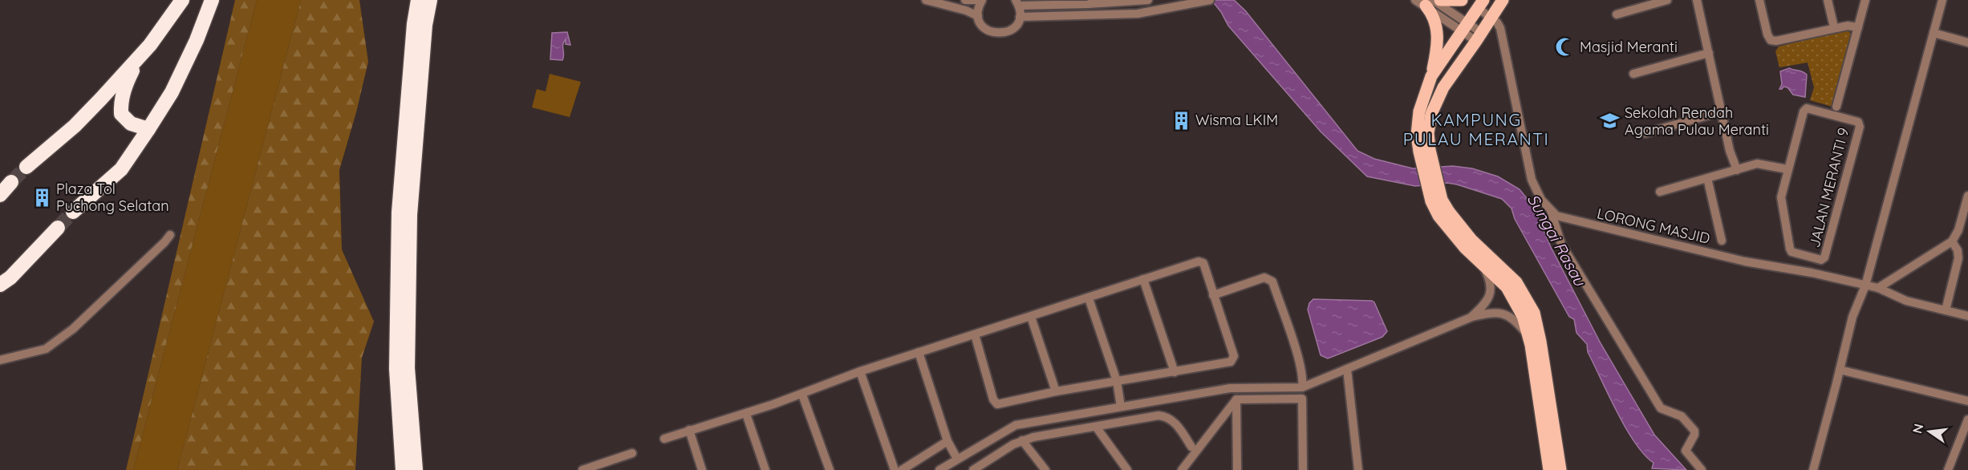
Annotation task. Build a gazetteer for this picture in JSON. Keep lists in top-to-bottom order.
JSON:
{
  "streets": {
    "street": ["JALAN MERANTI 9", "LORONG MASJID"]
  },
  "districts": ["KAMPUNG PULAU MERANTI"],
  "water": ["Sungai Rasau"],
  "places": {
    "mosque": ["Masjid Meranti"],
    "building": ["Wisma LKIM", "Plaza Tol Puchong Selatan"],
    "school or university": ["Sekolah Rendah Agama Pulau Meranti"]
  },
  "north": "left"
}
